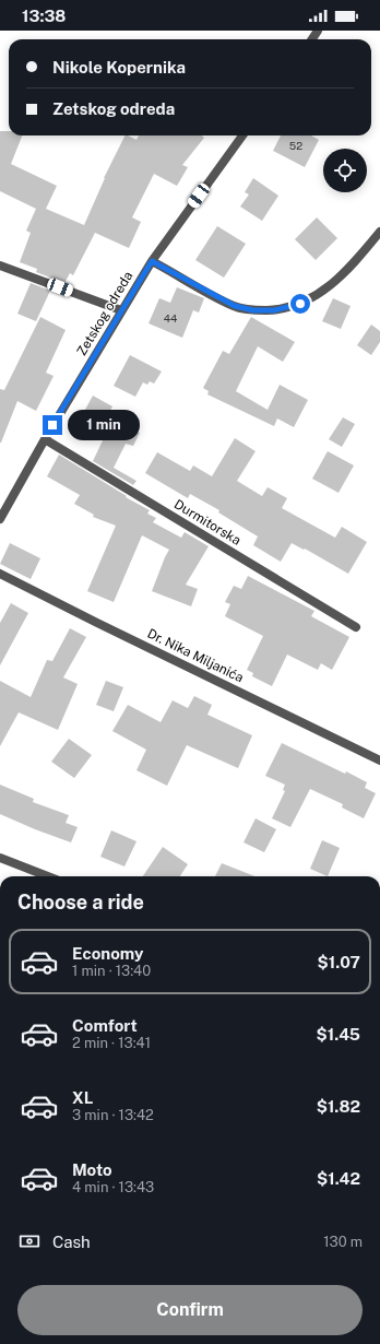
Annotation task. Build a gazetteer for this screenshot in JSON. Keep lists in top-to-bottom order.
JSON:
{
  "streets": {
    "street": ["Zetskog odreda", "Durmitorska", "Dr. Nika Miljanića"]
  },
  "crossings": [
    ["Zetskog odreda", "Durmitorska"]
  ],
  "house_numbers": ["52", "44"],
  "page": {
    "status": "13:38",
    "banner": ["Nikole Kopernika", "Zetskog odreda"],
    "bubble": "1 min",
    "heading": "Choose a ride",
    "list": [
      {
        "name": "Economy",
        "note": "1 min · 13:40",
        "value": "$1.07"
      },
      {
        "name": "Comfort",
        "note": "2 min · 13:41",
        "value": "$1.45"
      },
      {
        "name": "XL",
        "note": "3 min · 13:42",
        "value": "$1.82"
      },
      {
        "name": "Moto",
        "note": "4 min · 13:43",
        "value": "$1.42"
      }
    ],
    "pay": ["Cash", "130 m"],
    "buttons": "Confirm"
  }
}
